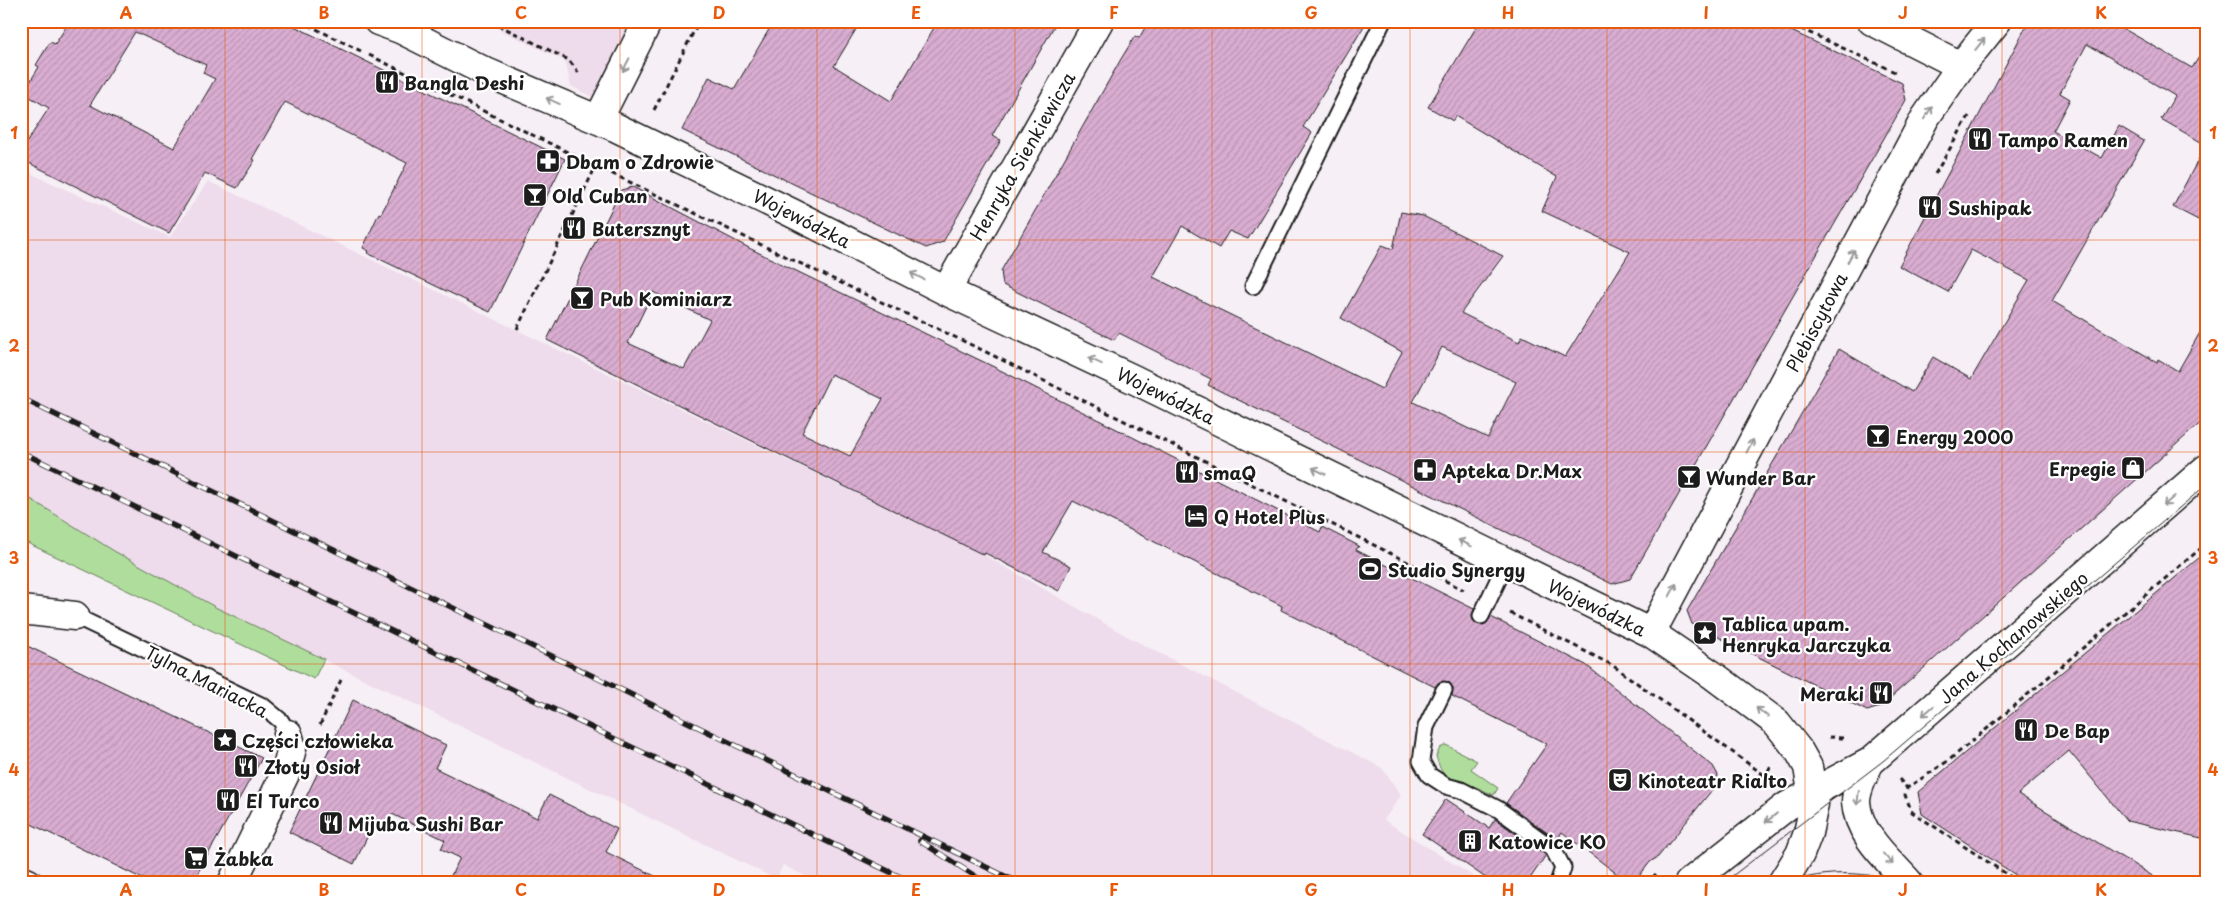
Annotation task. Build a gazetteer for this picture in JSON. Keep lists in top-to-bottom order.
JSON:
{
  "streets": {
    "street": [
      "Henryka Sienkiewicza",
      "Wojewódzka",
      "Plebiscytowa",
      "Jana Kochanowskiego",
      "Tylna Mariacka"
    ]
  },
  "crossings": [
    ["Henryka Sienkiewicza", "Wojewódzka"],
    ["Wojewódzka", "Plebiscytowa"],
    ["Wojewódzka", "Jana Kochanowskiego"]
  ],
  "one_way": ["Wojewódzka", "Plebiscytowa", "Jana Kochanowskiego"],
  "places": {
    "restaurant": [
      "Bangla Deshi",
      "Tampo Ramen",
      "Sushipak",
      "Butersznyt",
      "smaQ",
      "Meraki",
      "De Bap",
      "Złoty Osioł",
      "El Turco",
      "Mijuba Sushi Bar"
    ],
    "pharmacy": ["Dbam o Zdrowie", "Apteka Dr.Max"],
    "bar": [
      "Old Cuban",
      "Pub Kominiarz",
      "Energy 2000",
      "Wunder Bar"
    ],
    "shop": ["Erpegie"],
    "hotel": ["Q Hotel Plus"],
    "sports": ["Studio Synergy"],
    "place": ["Tablica upam. Henryka Jarczyka", "Części człowieka"],
    "theatre": ["Kinoteatr Rialto"],
    "building": ["Katowice KO"],
    "supermarket": ["Żabka"]
  },
  "grid": {
    "columns": [
      "A",
      "B",
      "C",
      "D",
      "E",
      "F",
      "G",
      "H",
      "I",
      "J",
      "K"
    ],
    "rows": [
      "1",
      "2",
      "3",
      "4"
    ]
  }
}
